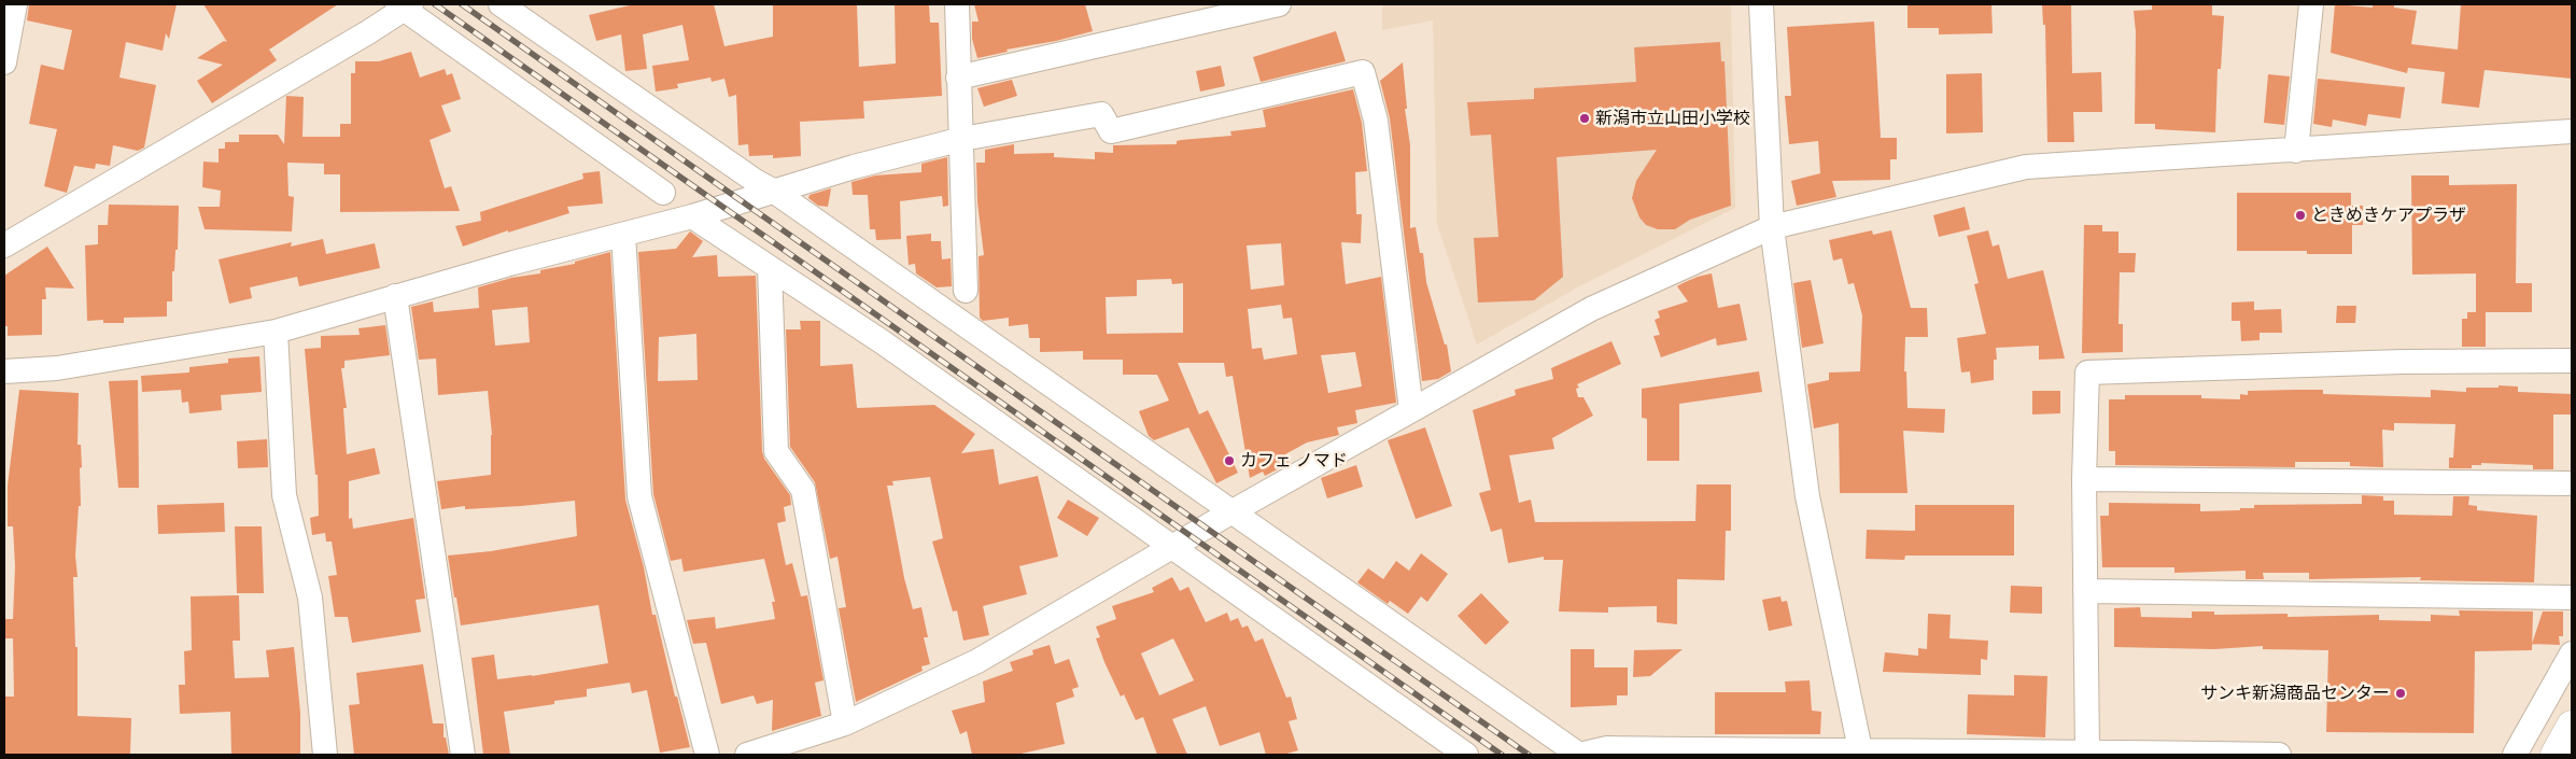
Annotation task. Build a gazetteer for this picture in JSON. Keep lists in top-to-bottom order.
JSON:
{
  "places": [
    "新潟市立山田小学校",
    "ときめきケアプラザ",
    "カフェ ノマド",
    "サンキ新潟商品センター"
  ]
}
